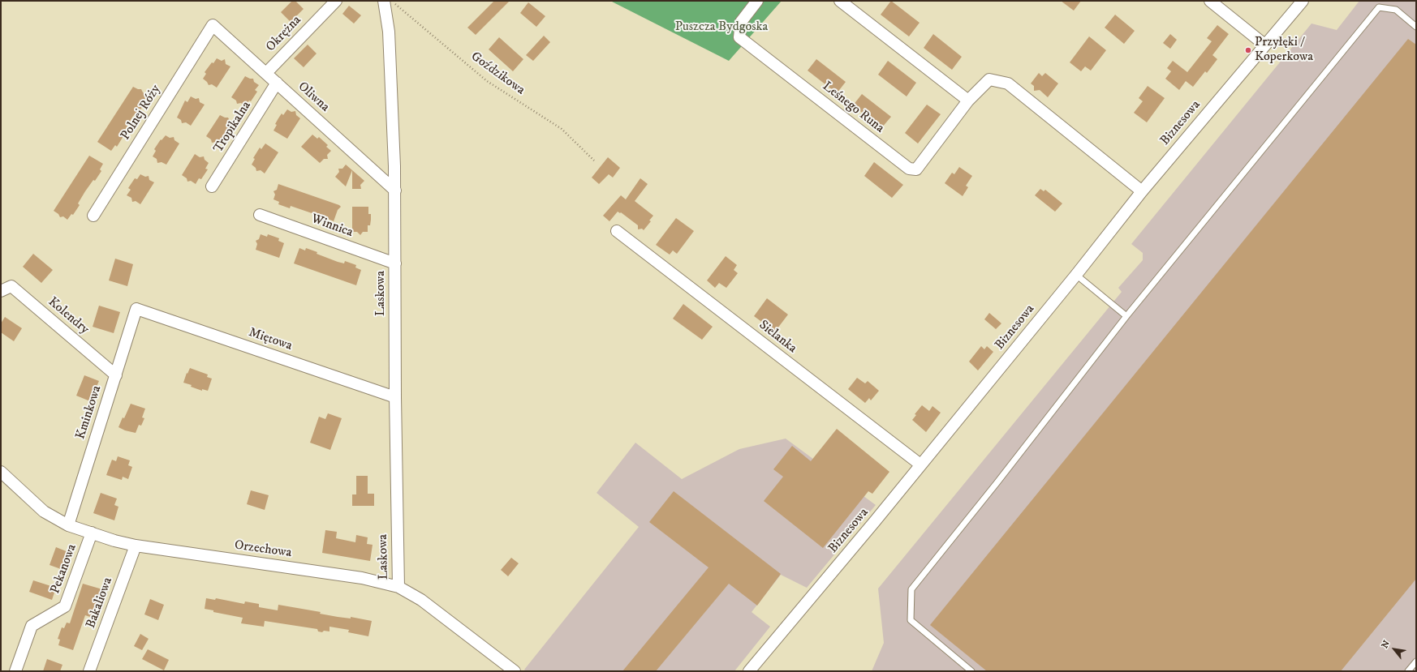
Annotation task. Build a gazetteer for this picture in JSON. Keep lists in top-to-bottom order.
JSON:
{
  "streets": {
    "street": [
      "Okrężna",
      "Oliwna",
      "Leśnego Runa",
      "Polnej Róży",
      "Biznesowa",
      "Tropikalna",
      "Winnica",
      "Laskowa",
      "Kolendry",
      "Sielanka",
      "Miętowa",
      "Kminkowa",
      "Orzechowa",
      "Pekanowa",
      "Bakaliowa"
    ],
    "path": ["Goździkowa"]
  },
  "crossings": [
    ["Okrężna", "Oliwna"],
    ["Oliwna", "Polnej Róży"],
    ["Oliwna", "Tropikalna"],
    ["Oliwna", "Laskowa"],
    ["Leśnego Runa", "Biznesowa"],
    ["Biznesowa", "Sielanka"],
    ["Winnica", "Laskowa"],
    ["Laskowa", "Miętowa"],
    ["Laskowa", "Orzechowa"],
    ["Kolendry", "Kminkowa"],
    ["Miętowa", "Kminkowa"],
    ["Kminkowa", "Orzechowa"],
    ["Orzechowa", "Pekanowa"],
    ["Orzechowa", "Bakaliowa"]
  ],
  "parks": ["Puszcza Bydgoska"],
  "places": ["Przyłęki / Koperkowa"],
  "north": "top left"
}
